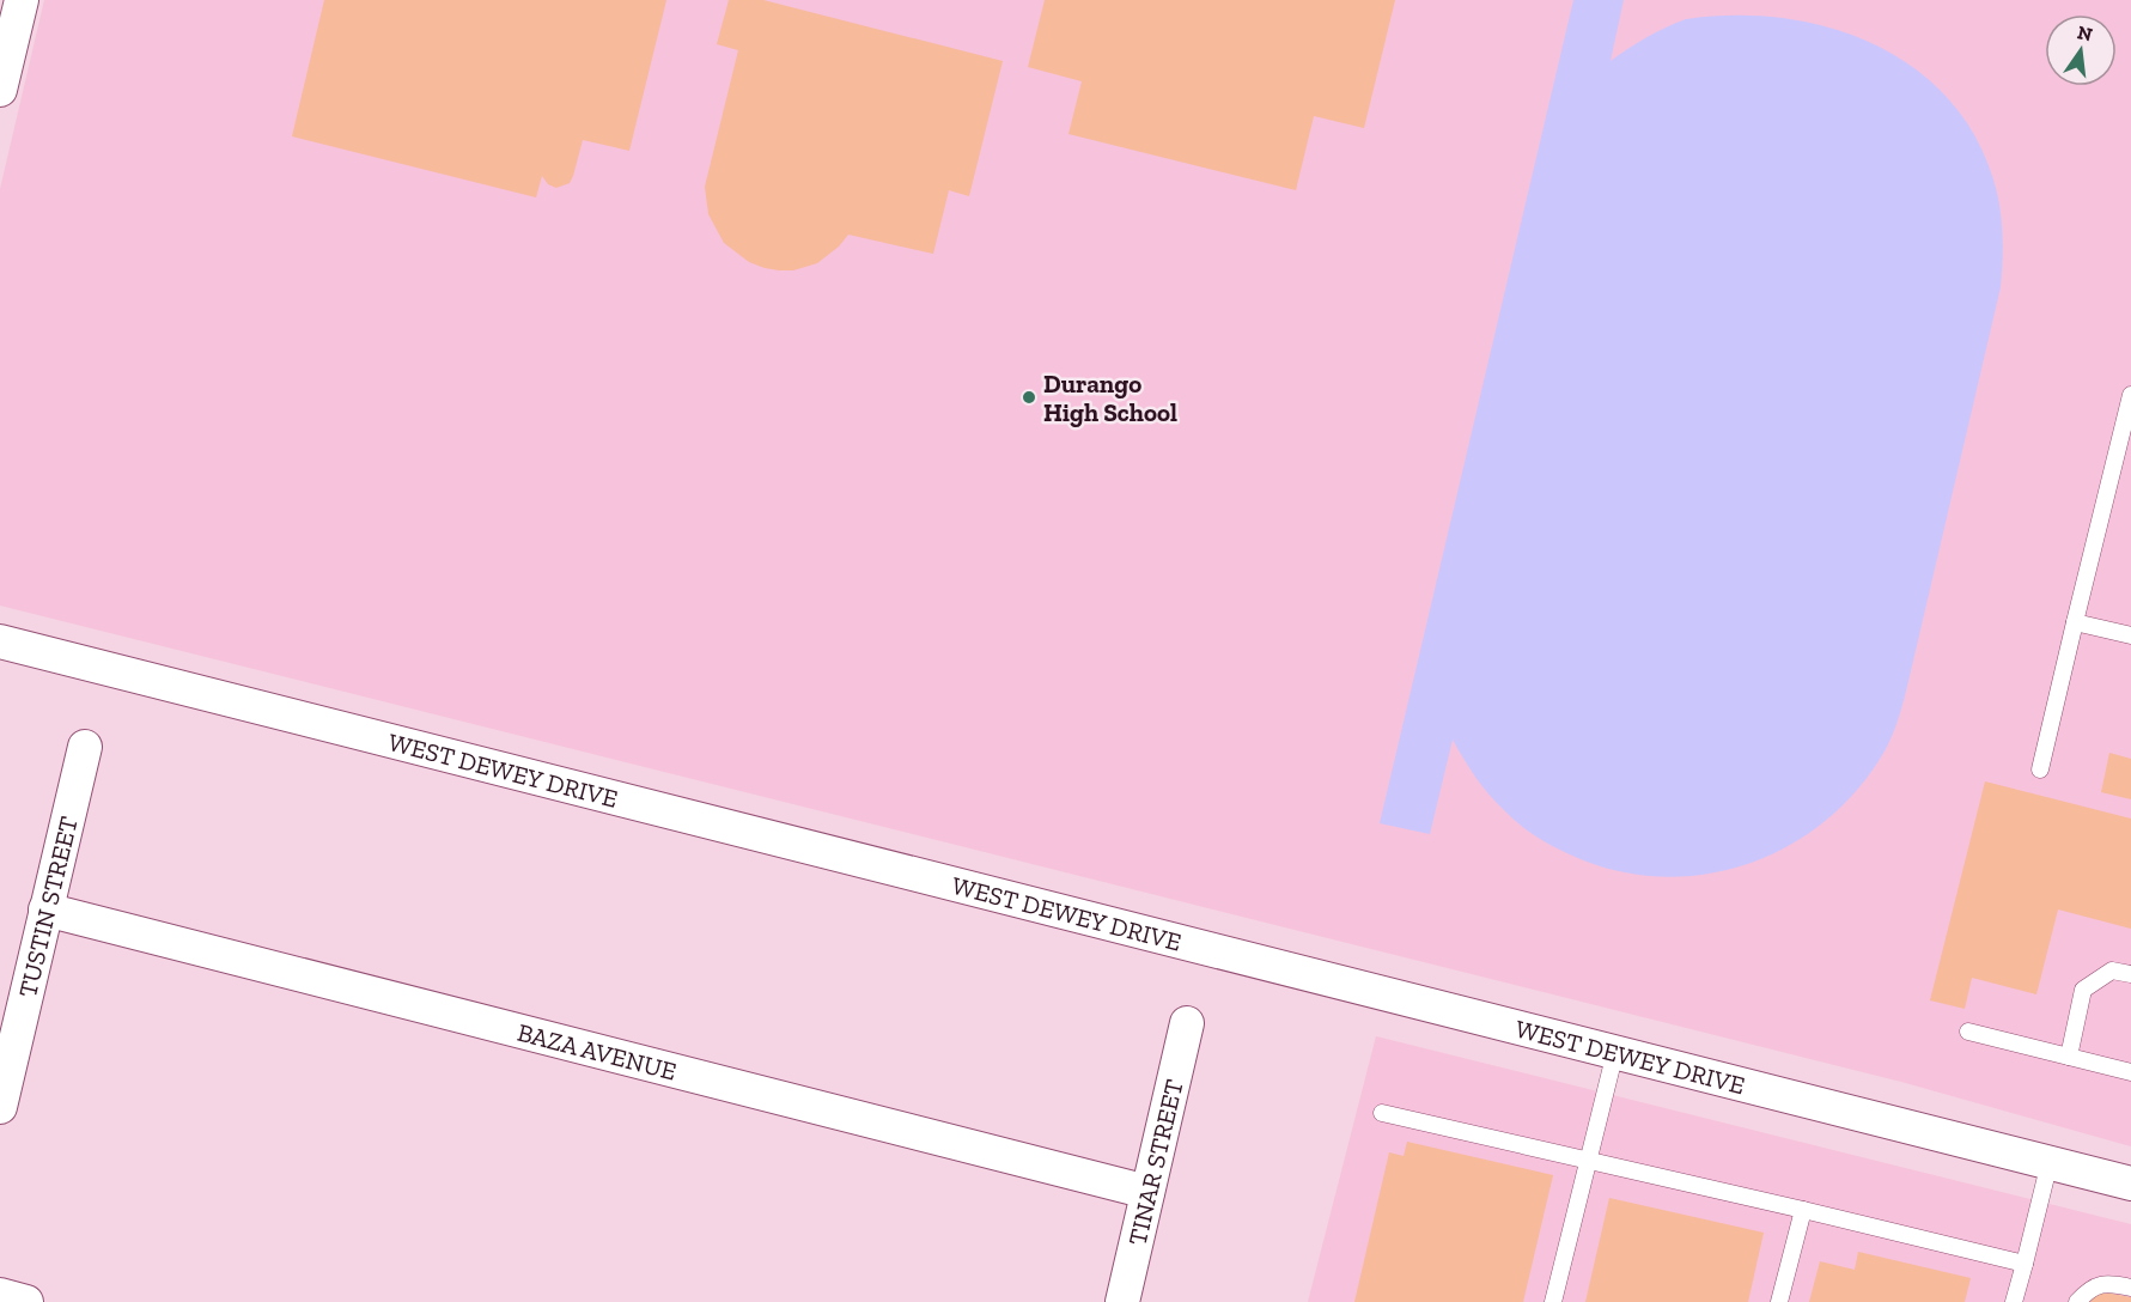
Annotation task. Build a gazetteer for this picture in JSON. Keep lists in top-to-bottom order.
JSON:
{
  "streets": {
    "street": [
      "WEST DEWEY DRIVE",
      "TUSTIN STREET",
      "BAZA AVENUE",
      "TINAR STREET"
    ]
  },
  "crossings": [
    ["TUSTIN STREET", "BAZA AVENUE"],
    ["BAZA AVENUE", "TINAR STREET"]
  ],
  "places": ["Durango High School"],
  "north": "top"
}
